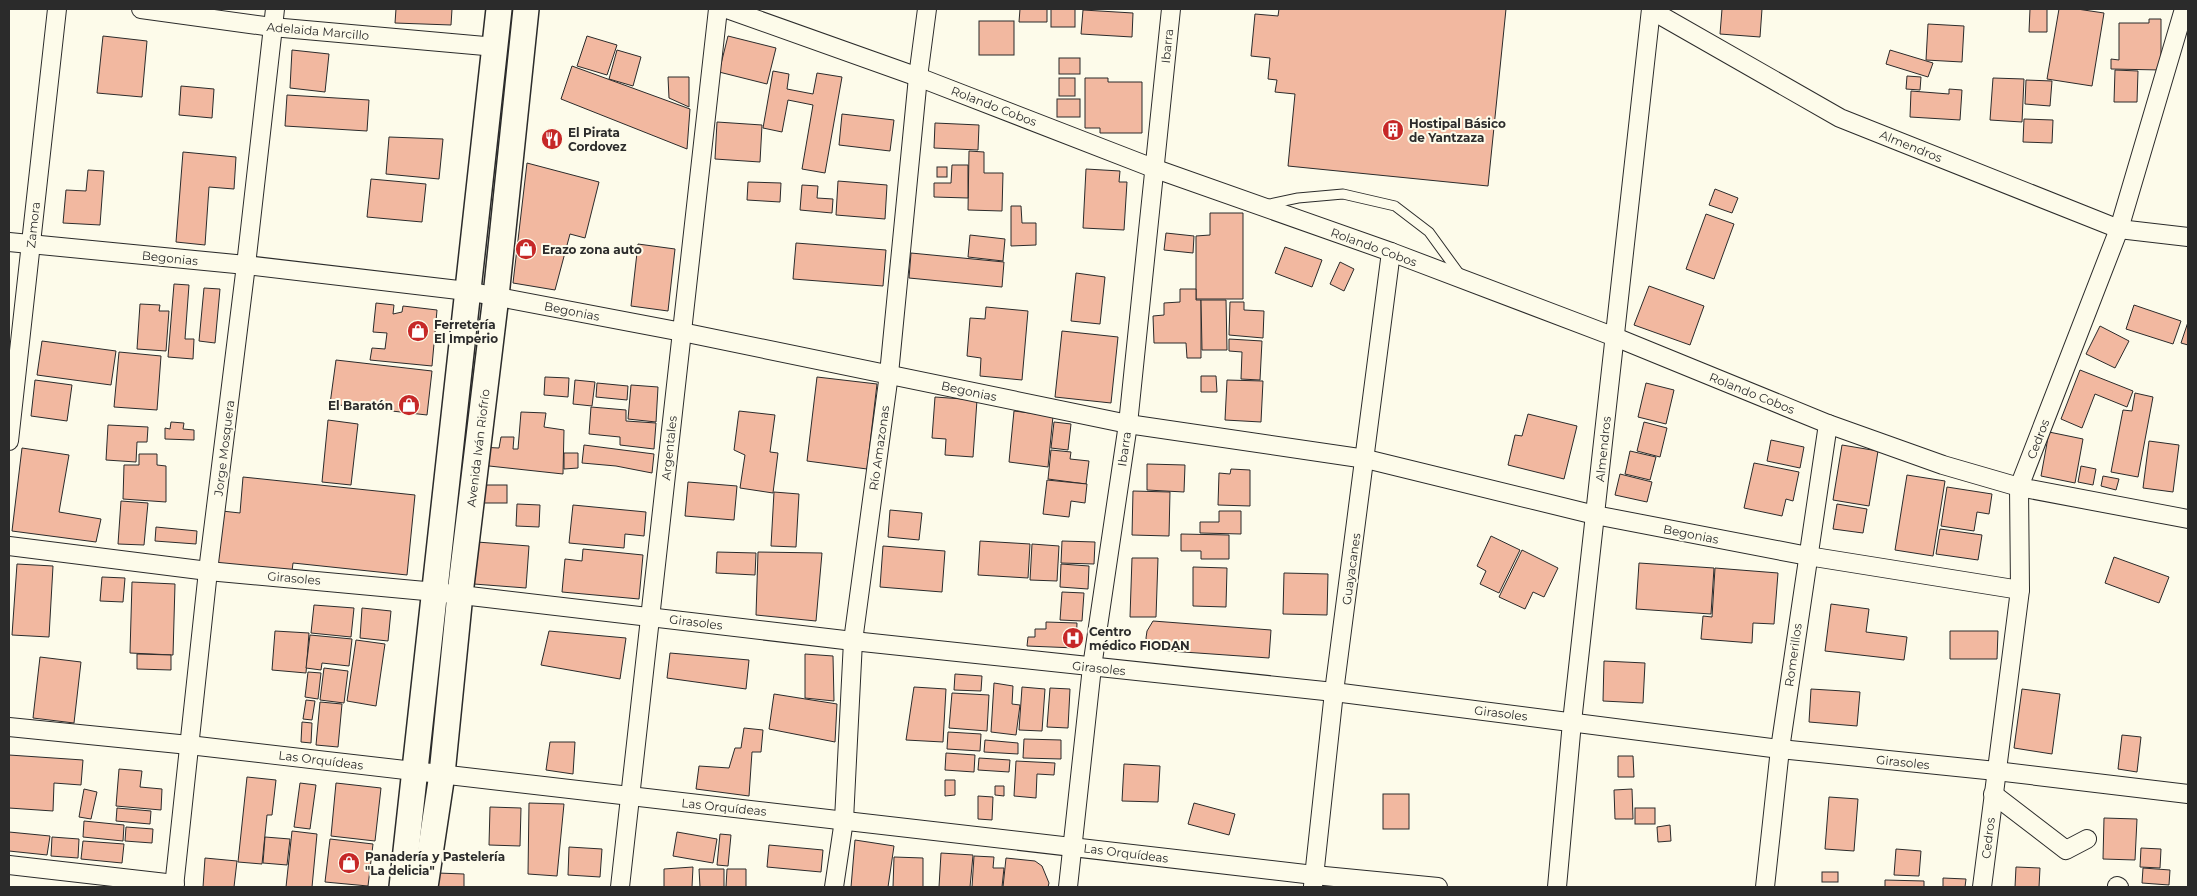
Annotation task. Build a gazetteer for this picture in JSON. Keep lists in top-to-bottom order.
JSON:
{
  "streets": {
    "main road": ["Avenida Iván Riofrío"],
    "street": [
      "Adelaida Marcillo",
      "Ibarra",
      "Rolando Cobos",
      "Almendros",
      "Zamora",
      "Begonias",
      "Cedros",
      "Jorge Mosquera",
      "Argentales",
      "Río Amazonas",
      "Guayacanes",
      "Girasoles",
      "Romerillos",
      "Las Orquídeas"
    ]
  },
  "crossings": [
    ["Adelaida Marcillo", "Jorge Mosquera"],
    ["Adelaida Marcillo", "Avenida Iván Riofrío"],
    ["Ibarra", "Rolando Cobos"],
    ["Ibarra", "Begonias"],
    ["Ibarra", "Girasoles"],
    ["Ibarra", "Las Orquídeas"],
    ["Rolando Cobos", "Almendros"],
    ["Rolando Cobos", "Cedros"],
    ["Rolando Cobos", "Río Amazonas"],
    ["Rolando Cobos", "Guayacanes"],
    ["Rolando Cobos", "Romerillos"],
    ["Almendros", "Begonias"],
    ["Almendros", "Cedros"],
    ["Almendros", "Girasoles"],
    ["Zamora", "Begonias"],
    ["Begonias", "Cedros"],
    ["Begonias", "Jorge Mosquera"],
    ["Begonias", "Avenida Iván Riofrío"],
    ["Begonias", "Argentales"],
    ["Begonias", "Río Amazonas"],
    ["Begonias", "Guayacanes"],
    ["Begonias", "Romerillos"],
    ["Cedros", "Girasoles"],
    ["Jorge Mosquera", "Girasoles"],
    ["Jorge Mosquera", "Las Orquídeas"],
    ["Avenida Iván Riofrío", "Girasoles"],
    ["Avenida Iván Riofrío", "Las Orquídeas"],
    ["Argentales", "Girasoles"],
    ["Argentales", "Las Orquídeas"],
    ["Río Amazonas", "Girasoles"],
    ["Río Amazonas", "Las Orquídeas"],
    ["Guayacanes", "Girasoles"],
    ["Guayacanes", "Las Orquídeas"],
    ["Girasoles", "Romerillos"]
  ],
  "places": {
    "building": ["Hostipal Básico de Yantzaza"],
    "restaurant": ["El Pirata Cordovez"],
    "shop": [
      "Erazo zona auto",
      "Ferretería El Imperio",
      "El Baratón",
      "Panadería y Pastelería \"La delicia\""
    ],
    "hospital": ["Centro médico FIODAN"]
  }
}
